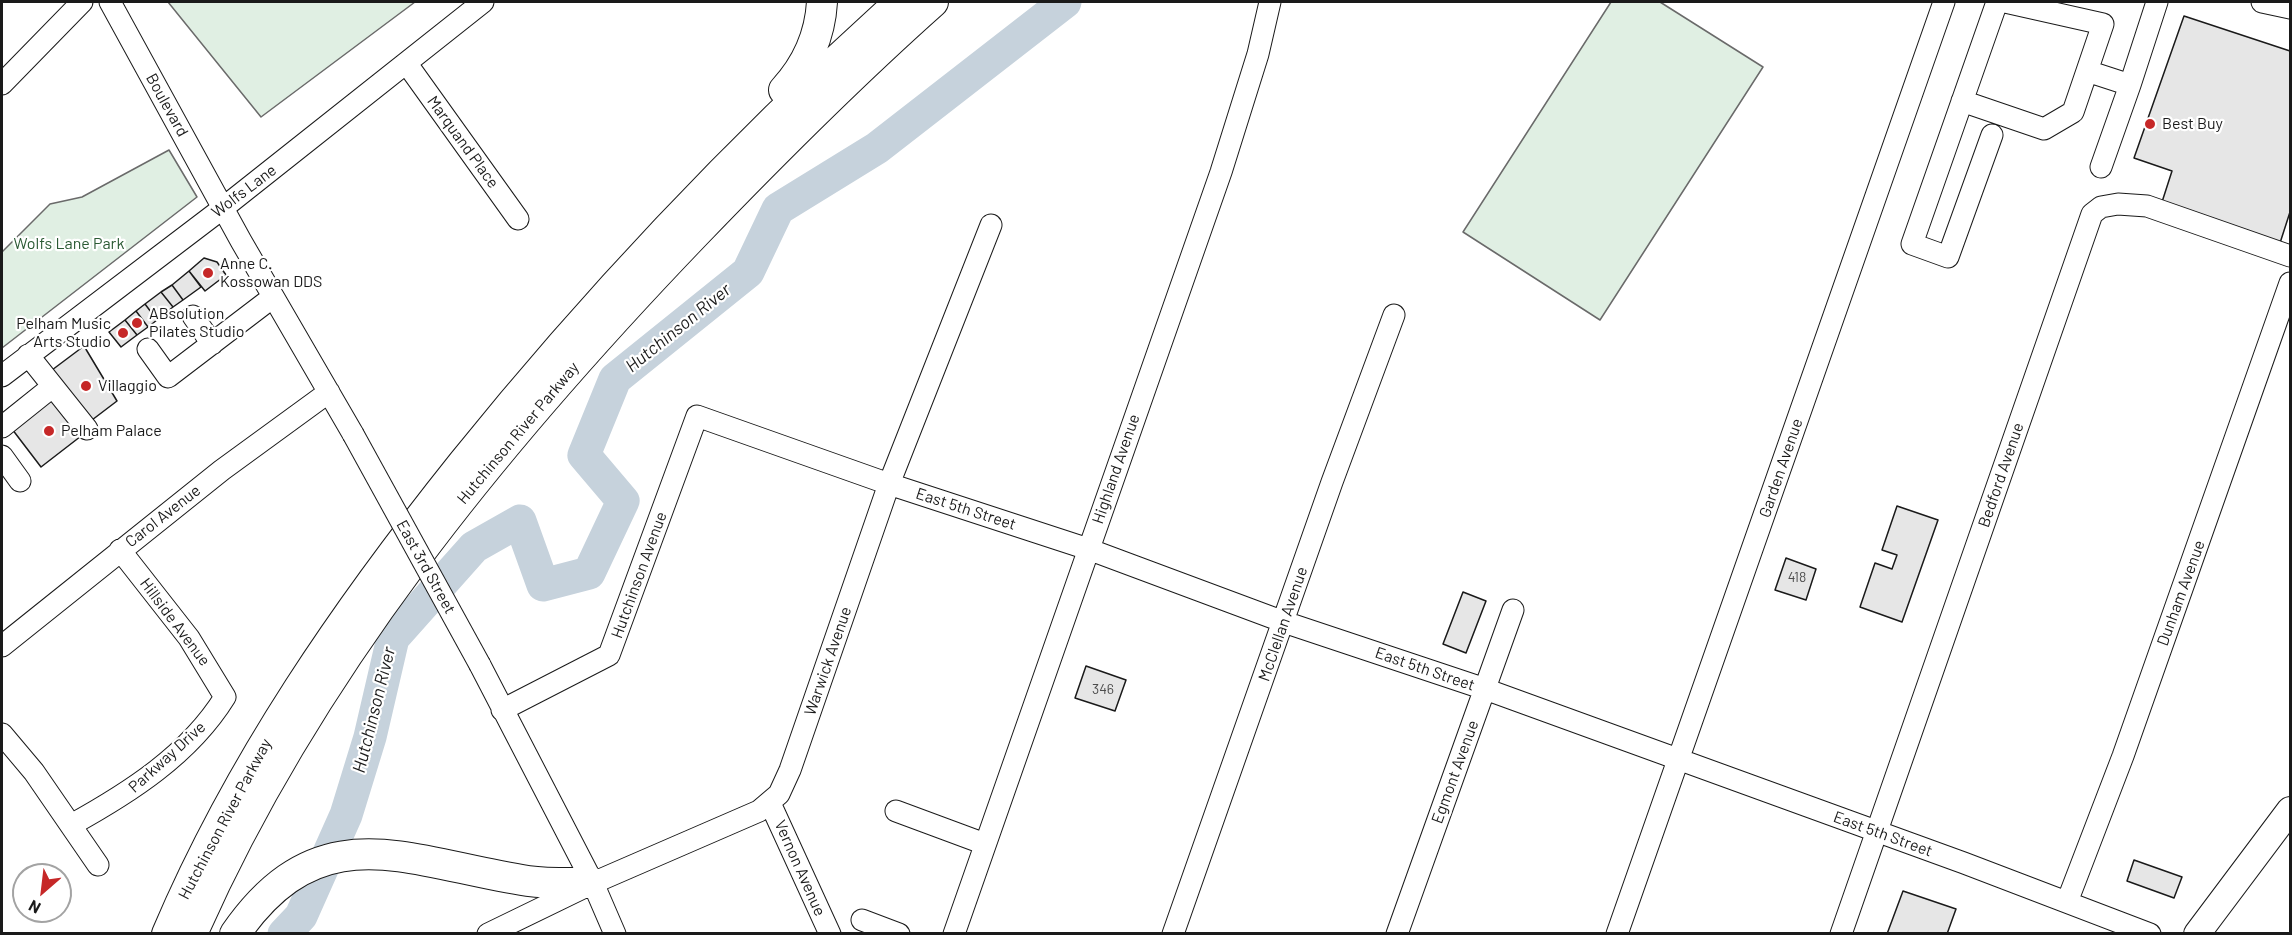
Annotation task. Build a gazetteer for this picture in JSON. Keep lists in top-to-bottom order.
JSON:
{
  "streets": {
    "highway": ["Hutchinson River Parkway"],
    "street": [
      "Boulevard",
      "Marquand Place",
      "Wolfs Lane",
      "Garden Avenue",
      "Highland Avenue",
      "Bedford Avenue",
      "East 5th Street",
      "Carol Avenue",
      "East 3rd Street",
      "Hutchinson Avenue",
      "Dunham Avenue",
      "Hillside Avenue",
      "McClellan Avenue",
      "Warwick Avenue",
      "Parkway Drive",
      "Egmont Avenue",
      "Vernon Avenue"
    ]
  },
  "crossings": [
    ["Boulevard", "Wolfs Lane"],
    ["Boulevard", "East 3rd Street"],
    ["Marquand Place", "Wolfs Lane"],
    ["Wolfs Lane", "East 3rd Street"],
    ["Garden Avenue", "East 5th Street"],
    ["Highland Avenue", "East 5th Street"],
    ["Bedford Avenue", "East 5th Street"],
    ["East 5th Street", "Hutchinson Avenue"],
    ["East 5th Street", "Dunham Avenue"],
    ["East 5th Street", "McClellan Avenue"],
    ["East 5th Street", "Warwick Avenue"],
    ["East 5th Street", "Egmont Avenue"],
    ["Carol Avenue", "East 3rd Street"],
    ["Carol Avenue", "Hillside Avenue"],
    ["East 3rd Street", "Hutchinson Avenue"],
    ["East 3rd Street", "Warwick Avenue"],
    ["Hillside Avenue", "Parkway Drive"],
    ["Warwick Avenue", "Vernon Avenue"]
  ],
  "water": ["Hutchinson River"],
  "parks": ["Wolfs Lane Park"],
  "places": [
    "Best Buy",
    "Anne C. Kossowan DDS",
    "ABsolution Pilates Studio",
    "Pelham Music Arts Studio",
    "Villaggio",
    "Pelham Palace"
  ],
  "house_numbers": ["418", "346"],
  "north": "bottom left"
}
